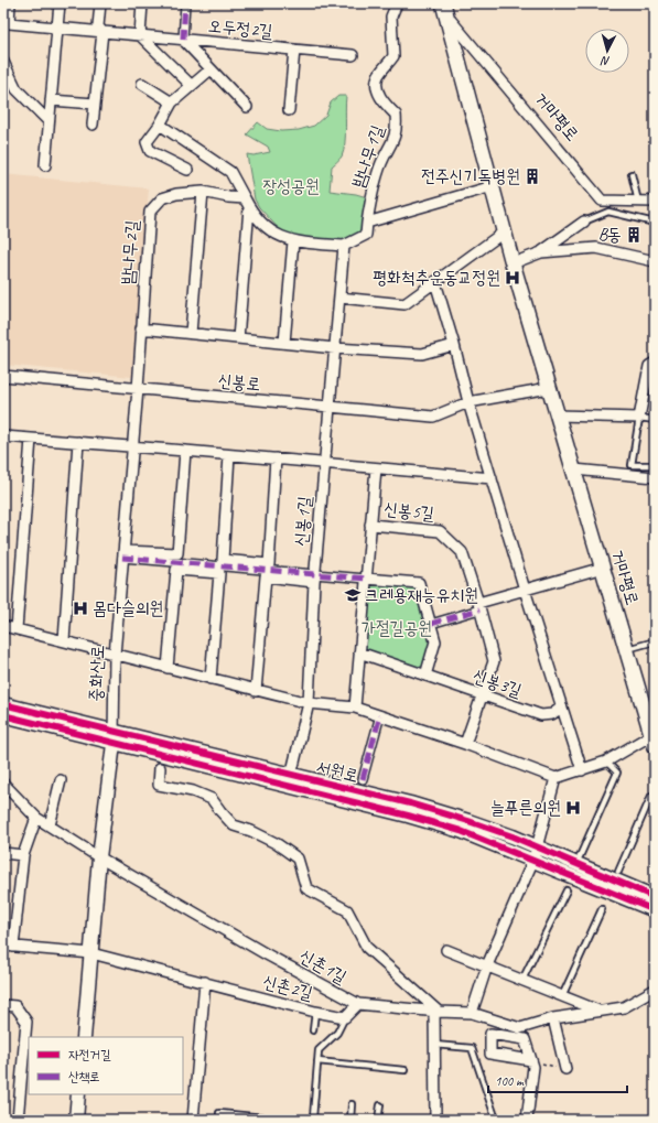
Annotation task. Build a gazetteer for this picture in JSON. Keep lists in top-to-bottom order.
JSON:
{
  "streets": {
    "main road": ["거마평로"],
    "street": [
      "오두정2길",
      "밤나무1길",
      "밤나무2길",
      "신봉로",
      "신봉5길",
      "신봉1길",
      "중화산로",
      "신봉3길",
      "서원로",
      "신촌1길",
      "신촌2길"
    ]
  },
  "crossings": [
    ["거마평로", "신봉로"],
    ["밤나무2길", "신봉로"],
    ["밤나무2길", "중화산로"],
    ["신봉로", "신봉1길"],
    ["신봉로", "중화산로"],
    ["신봉5길", "신봉3길"],
    ["중화산로", "서원로"],
    ["중화산로", "신촌1길"],
    ["중화산로", "신촌2길"]
  ],
  "parks": ["장성공원", "가절길공원"],
  "places": {
    "building": ["전주신기독병원", "B동"],
    "hospital": ["평화척추운동교정원", "몸다슬의원", "늘푸른의원"],
    "school or university": ["크레용재능유치원"]
  },
  "legend": ["자전거길", "산책로"],
  "scale_bar": "100 m",
  "north": "bottom"
}
